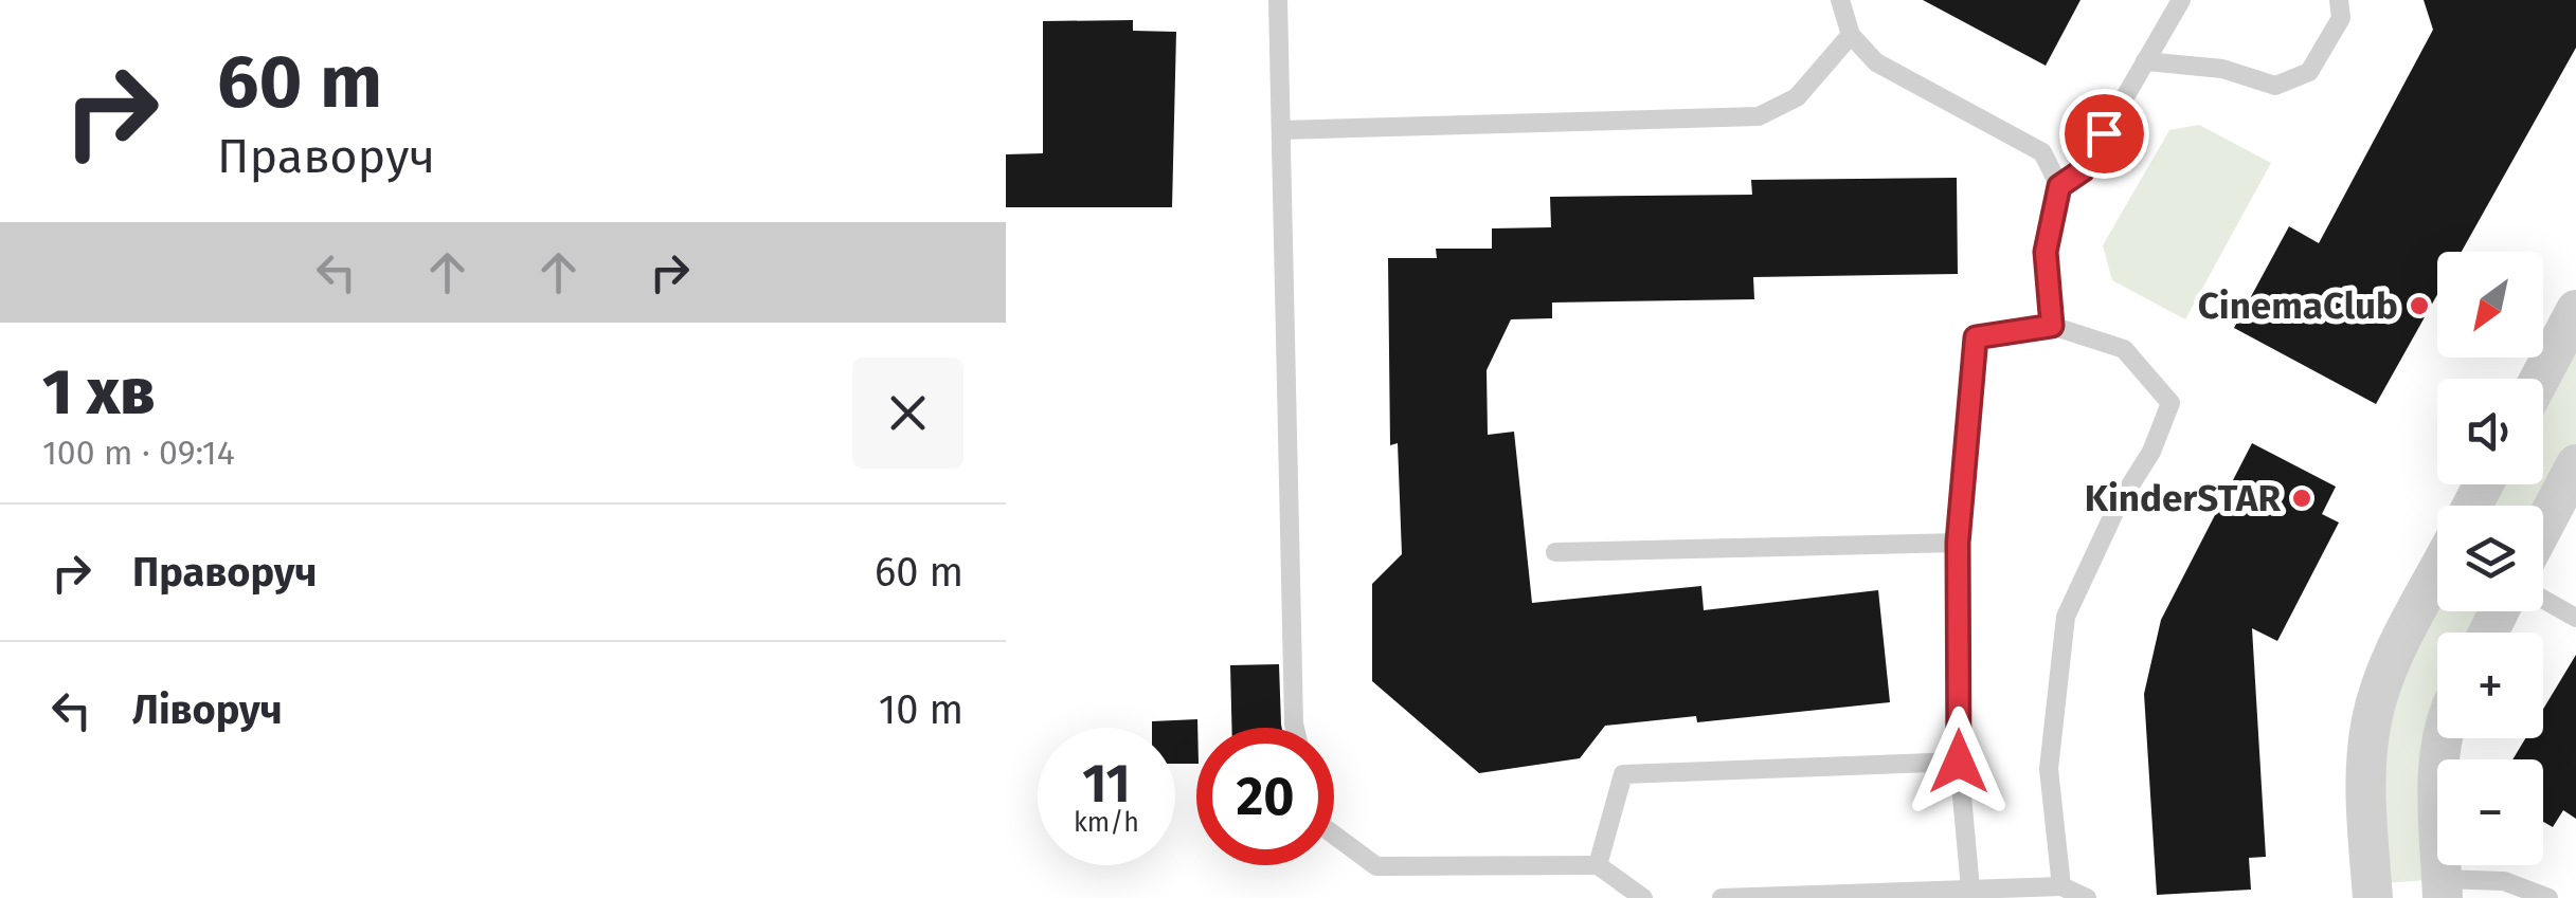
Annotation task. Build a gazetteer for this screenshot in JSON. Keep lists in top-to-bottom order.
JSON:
{
  "places": ["CinemaClub", "KinderSTAR"],
  "north": "bottom left",
  "page": {
    "turn": ["60 m", "Праворуч"],
    "map_buttons": ["+", "−"],
    "heading": ["1 хв", "100 m · 09:14"],
    "list": [
      {
        "name": "Праворуч",
        "value": "60 m"
      },
      {
        "name": "Ліворуч",
        "value": "10 m"
      }
    ],
    "speed": "11 km/h",
    "limit": "20"
  }
}
